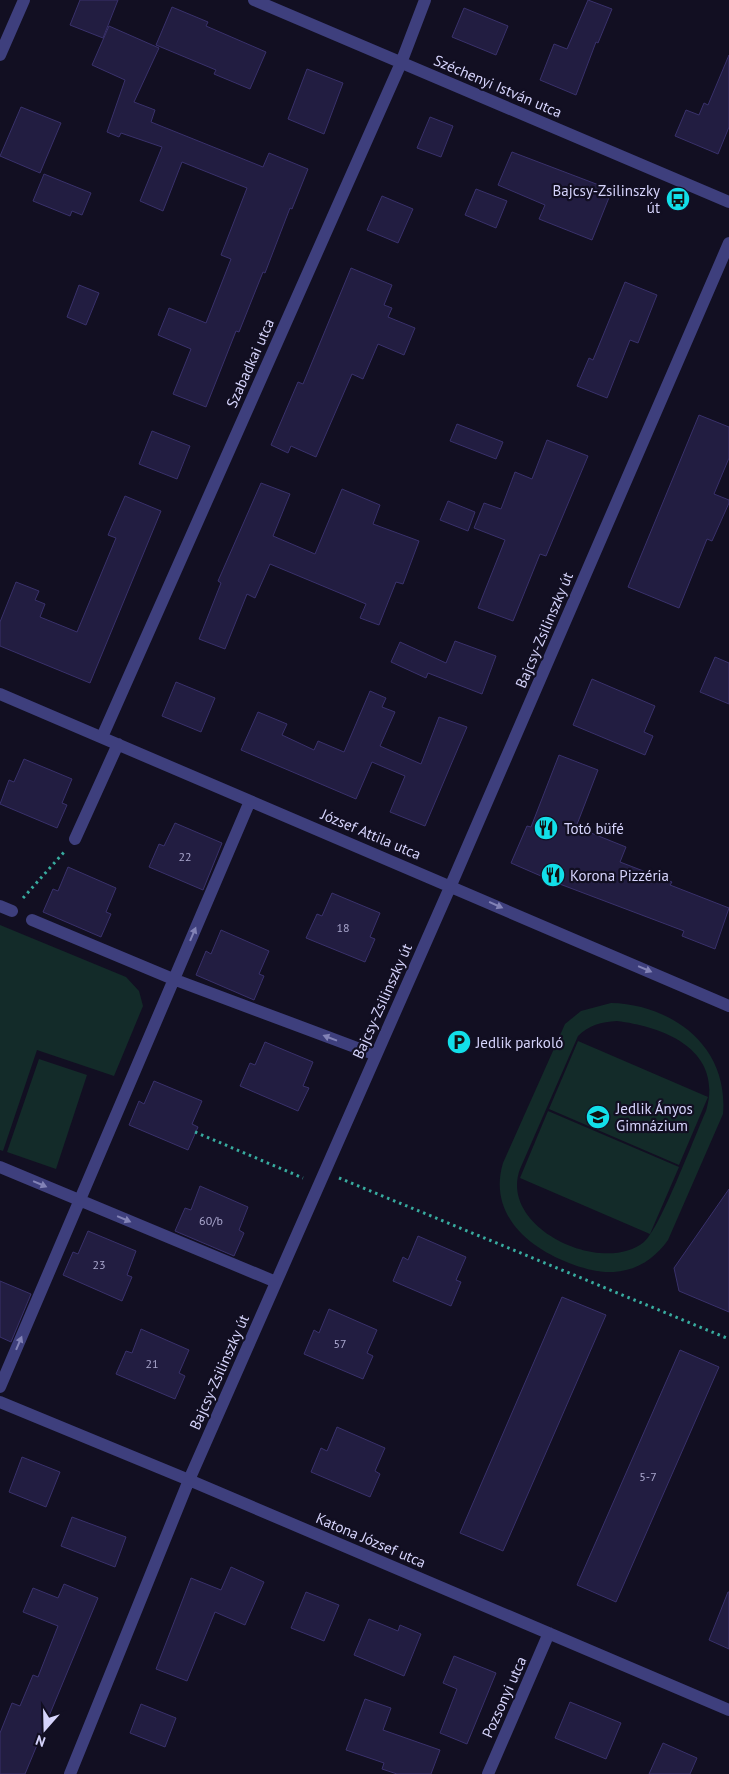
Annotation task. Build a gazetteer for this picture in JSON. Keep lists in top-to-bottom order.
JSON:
{
  "streets": {
    "street": [
      "Széchenyi István utca",
      "Szabadkai utca",
      "Bajcsy-Zsilinszky út",
      "József Attila utca",
      "Katona József utca",
      "Pozsonyi utca"
    ]
  },
  "crossings": [
    ["Széchenyi István utca", "Szabadkai utca"],
    ["Szabadkai utca", "József Attila utca"],
    ["Bajcsy-Zsilinszky út", "József Attila utca"],
    ["Bajcsy-Zsilinszky út", "Katona József utca"],
    ["Katona József utca", "Pozsonyi utca"]
  ],
  "one_way": ["József Attila utca"],
  "places": {
    "bus stop": ["Bajcsy-Zsilinszky út"],
    "restaurant": ["Totó büfé", "Korona Pizzéria"],
    "parking": ["Jedlik parkoló"],
    "school or university": ["Jedlik Ányos Gimnázium"]
  },
  "house_numbers": [
    "22",
    "18",
    "60/b",
    "23",
    "57",
    "21",
    "5-7"
  ],
  "north": "bottom"
}
